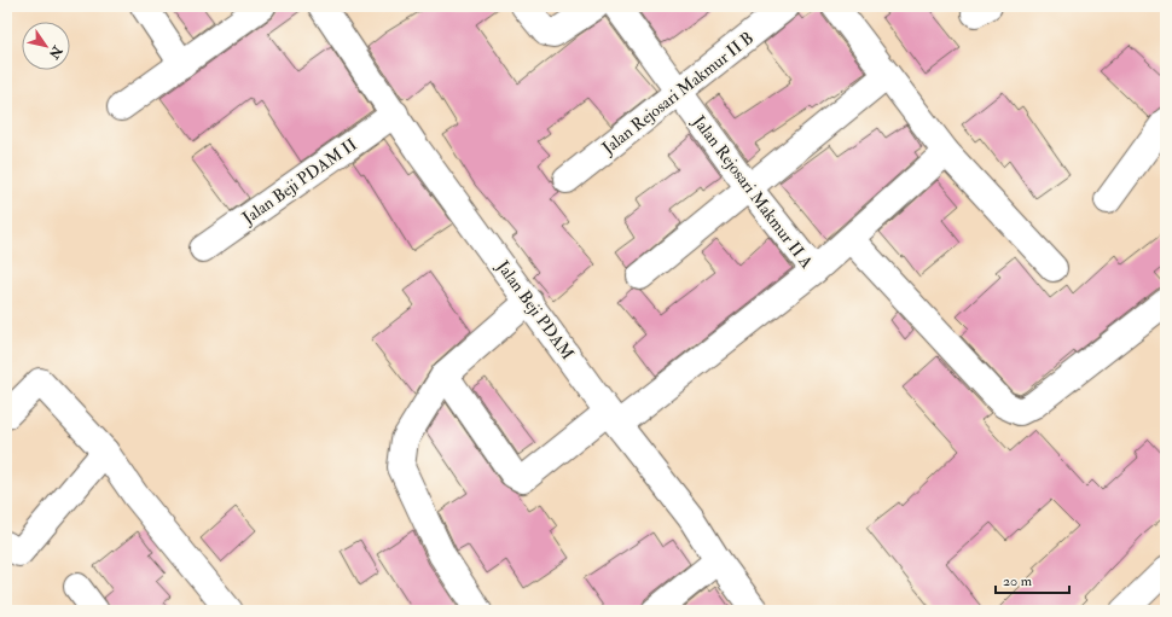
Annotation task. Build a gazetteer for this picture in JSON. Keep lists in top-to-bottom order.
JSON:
{
  "streets": {
    "street": [
      "Jalan Rejosari Makmur II B",
      "Jalan Beji PDAM II",
      "Jalan Rejosari Makmur II A",
      "Jalan Beji PDAM"
    ]
  },
  "crossings": [
    ["Jalan Rejosari Makmur II B", "Jalan Rejosari Makmur II A"],
    ["Jalan Beji PDAM II", "Jalan Beji PDAM"],
    ["Jalan Rejosari Makmur II A", "Jalan Beji PDAM"]
  ],
  "scale_bar": "20 m",
  "north": "bottom right"
}
